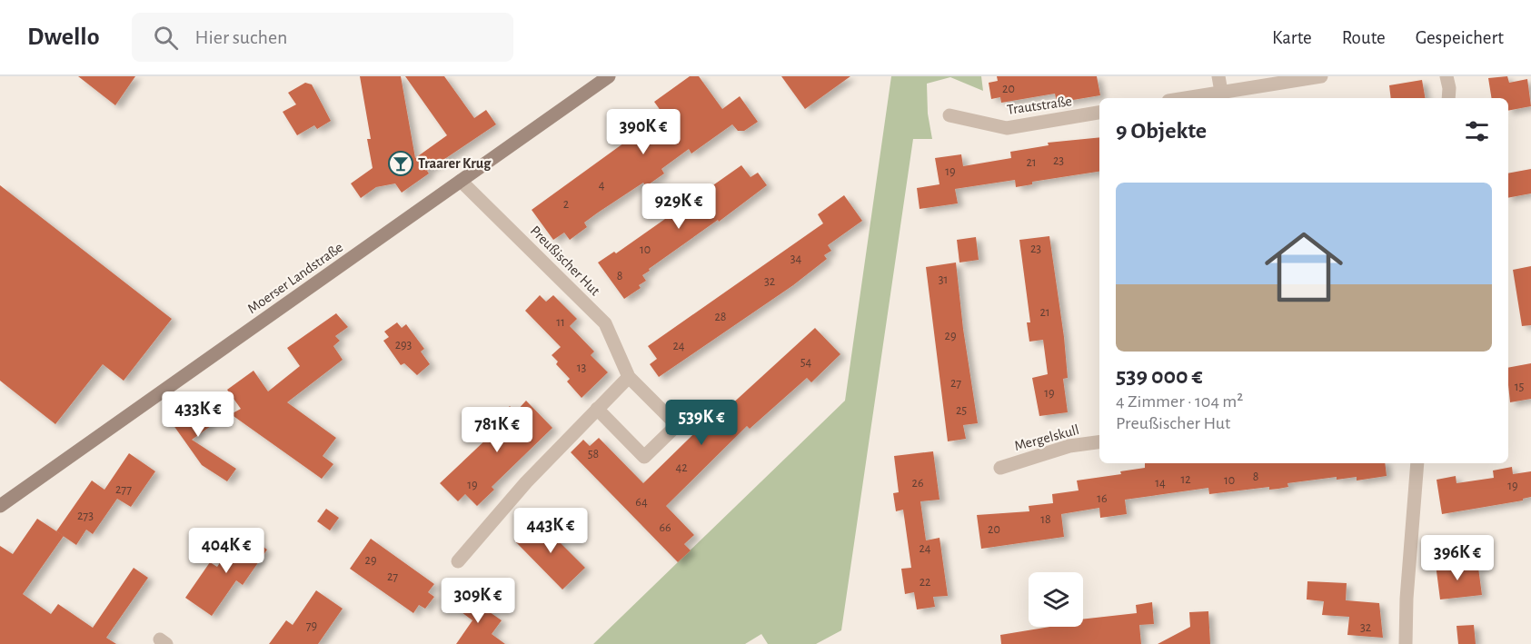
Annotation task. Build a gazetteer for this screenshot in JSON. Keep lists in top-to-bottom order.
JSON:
{
  "streets": {
    "main road": ["Moerser Landstraße"],
    "street": ["Trautstraße", "Preußischer Hut", "Mergelskull"]
  },
  "crossings": [
    ["Preußischer Hut", "Moerser Landstraße"]
  ],
  "places": {
    "bar": ["Traarer Krug"]
  },
  "house_numbers": [
    "20",
    "23",
    "21",
    "19",
    "4",
    "2",
    "23",
    "10",
    "34",
    "8",
    "31",
    "32",
    "21",
    "28",
    "11",
    "29",
    "293",
    "24",
    "54",
    "13",
    "27",
    "15",
    "19",
    "25",
    "58",
    "42",
    "8",
    "12",
    "10",
    "26",
    "14",
    "19",
    "19",
    "277",
    "16",
    "64",
    "273",
    "18",
    "66",
    "20",
    "24",
    "29",
    "27",
    "22",
    "79",
    "32"
  ],
  "page": {
    "header": "Dwello",
    "search": "Hier suchen",
    "nav": ["Karte", "Route", "Gespeichert"],
    "heading": "9 Objekte",
    "price": [
      "390K €",
      "929K €",
      "433K €",
      "539K €",
      "781K €",
      "443K €",
      "404K €",
      "396K €",
      "309K €"
    ],
    "list": [
      {
        "name": "539 000 €",
        "note": "4 Zimmer · 104 m² · Preußischer Hut"
      }
    ]
  }
}
